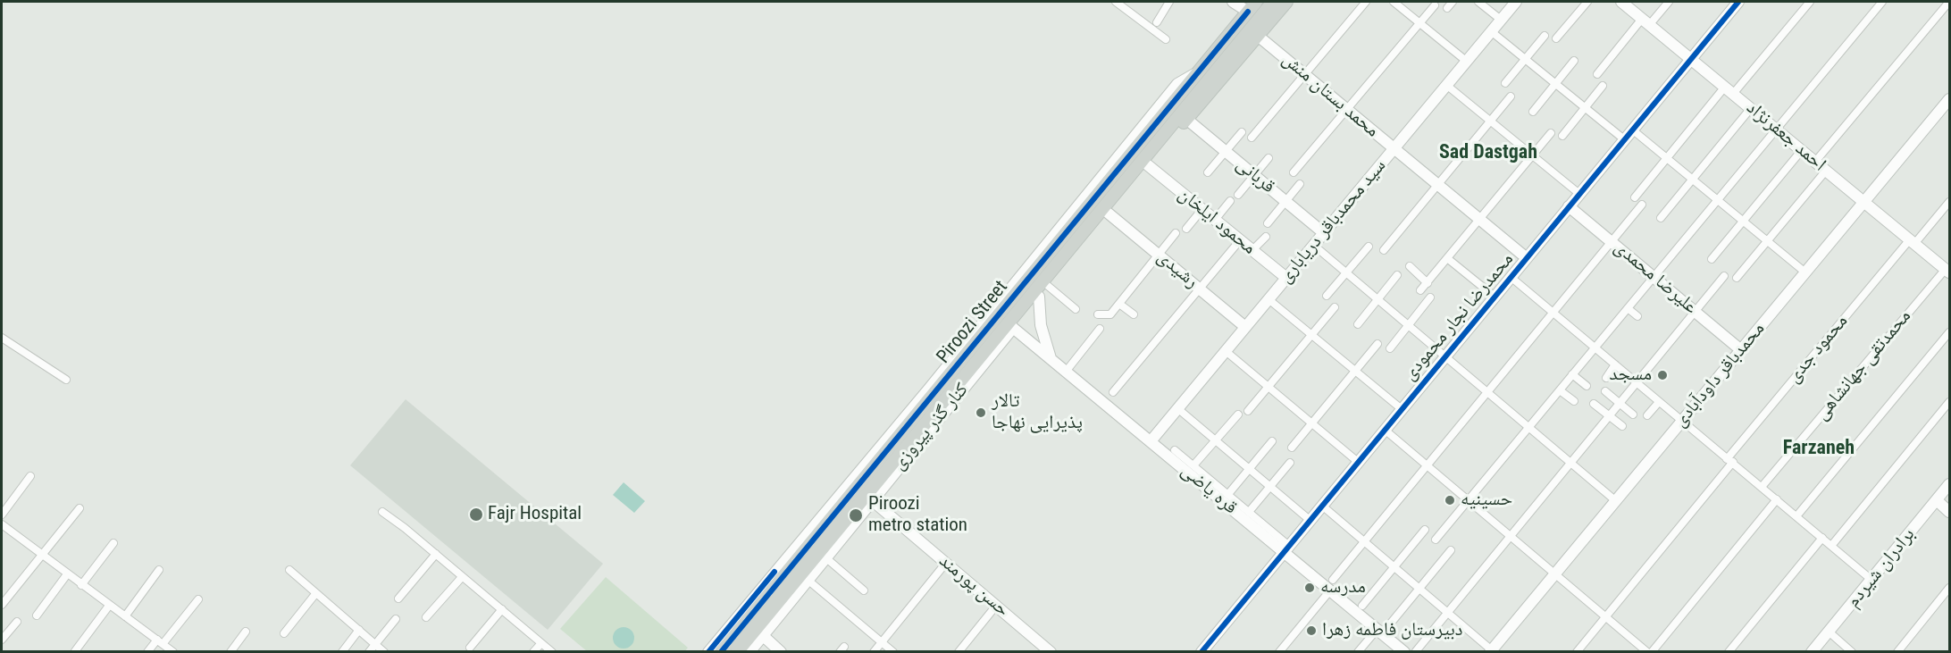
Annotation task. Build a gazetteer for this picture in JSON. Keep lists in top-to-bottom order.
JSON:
{
  "streets": {
    "main road": ["Piroozi Street"],
    "street": [
      "محمد بستان منش",
      "احمد جعفرنژاد",
      "قربانی",
      "محمود ایلخان",
      "سید محمدباقر دریاباری",
      "رشیدی",
      "علیرضا محمدی",
      "محمدرضا نجار محمودی",
      "محمود جدی",
      "محمدتقی جهانشاهی",
      "محمدباقر داودآبادی",
      "کنار گذر پیروزی",
      "قره یاضی",
      "برادران شیردم",
      "حسن پورمند"
    ]
  },
  "crossings": [
    ["محمد بستان منش", "سید محمدباقر دریاباری"],
    ["محمد بستان منش", "محمدرضا نجار محمودی"],
    ["احمد جعفرنژاد", "محمدرضا نجار محمودی"],
    ["احمد جعفرنژاد", "محمود جدی"],
    ["احمد جعفرنژاد", "محمدتقی جهانشاهی"],
    ["احمد جعفرنژاد", "محمدباقر داودآبادی"],
    ["قربانی", "سید محمدباقر دریاباری"],
    ["محمود ایلخان", "سید محمدباقر دریاباری"],
    ["سید محمدباقر دریاباری", "رشیدی"],
    ["سید محمدباقر دریاباری", "قره یاضی"],
    ["علیرضا محمدی", "محمدرضا نجار محمودی"],
    ["علیرضا محمدی", "محمدباقر داودآبادی"],
    ["محمدرضا نجار محمودی", "قره یاضی"],
    ["Piroozi Street", "کنار گذر پیروزی"],
    ["Piroozi Street", "قره یاضی"],
    ["Piroozi Street", "حسن پورمند"]
  ],
  "districts": ["Sad Dastgah", "Farzaneh"],
  "places": [
    "مسجد",
    "تالار پذیرایی نهاجا",
    "حسینیه",
    "Fajr Hospital",
    "Piroozi metro station",
    "مدرسه",
    "دبیرستان فاطمه زهرا"
  ]
}
